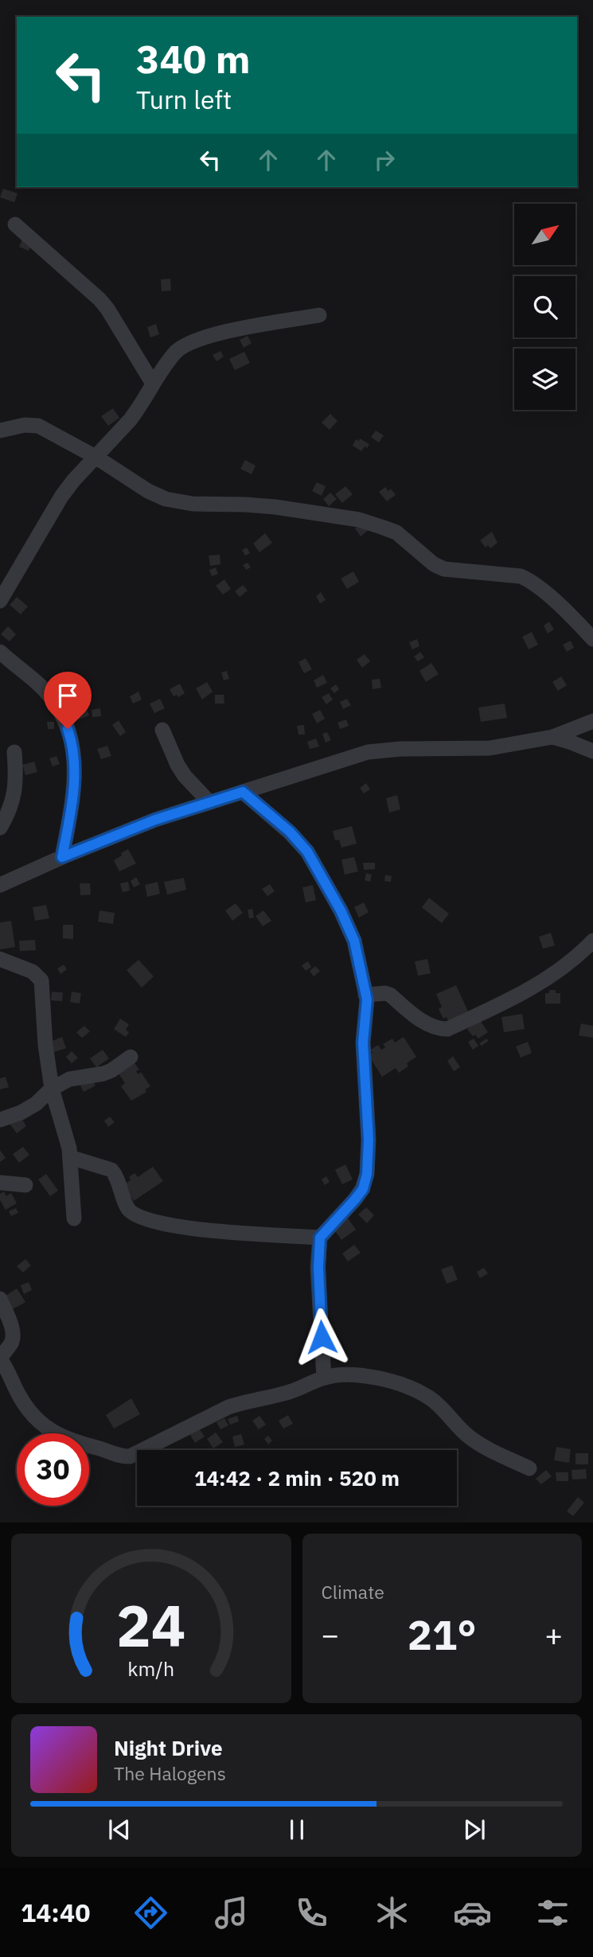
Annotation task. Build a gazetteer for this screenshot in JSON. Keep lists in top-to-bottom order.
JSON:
{
  "north": "top right",
  "page": {
    "turn": ["340 m", "Turn left"],
    "limit": "30",
    "trip": "14:42 · 2 min · 520 m",
    "tile": "Climate",
    "heat": ["−", "21°", "+"],
    "song": ["Night Drive", "The Halogens"],
    "tabs": "14:40",
    "gauge": ["24", "km/h"]
  }
}
